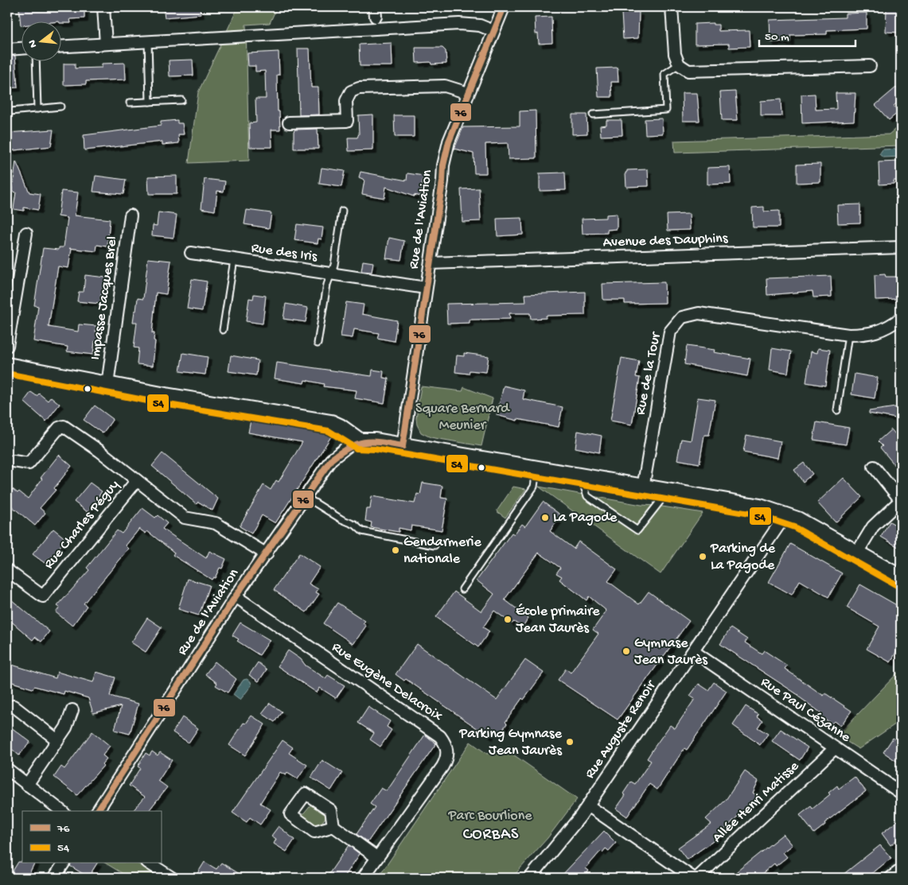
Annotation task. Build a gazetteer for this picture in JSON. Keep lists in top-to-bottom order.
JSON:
{
  "streets": {
    "street": [
      "Rue de l'Aviation",
      "Avenue des Dauphins",
      "Rue des Iris",
      "Impasse Jacques Brel",
      "Rue de la Tour",
      "Rue Charles Péguy",
      "Rue Eugène Delacroix",
      "Rue Paul Cézanne",
      "Rue Auguste Renoir",
      "Allée Henri Matisse"
    ]
  },
  "crossings": [
    ["Rue de l'Aviation", "Avenue des Dauphins"],
    ["Rue de l'Aviation", "Rue des Iris"],
    ["Rue de l'Aviation", "Rue Charles Péguy"],
    ["Rue de l'Aviation", "Rue Eugène Delacroix"],
    ["Rue Paul Cézanne", "Rue Auguste Renoir"],
    ["Rue Paul Cézanne", "Allée Henri Matisse"]
  ],
  "districts": ["CORBAS"],
  "parks": ["Square Bernard Meunier", "Parc Bourlione"],
  "places": [
    "La Pagode",
    "Gendarmerie nationale",
    "Parking de La Pagode",
    "École primaire Jean Jaurès",
    "Gymnase Jean Jaurès",
    "Parking Gymnase Jean Jaurès"
  ],
  "lines": ["transit line 76", "transit line 54"],
  "legend": ["76", "54"],
  "scale_bar": "50 m",
  "north": "left"
}
